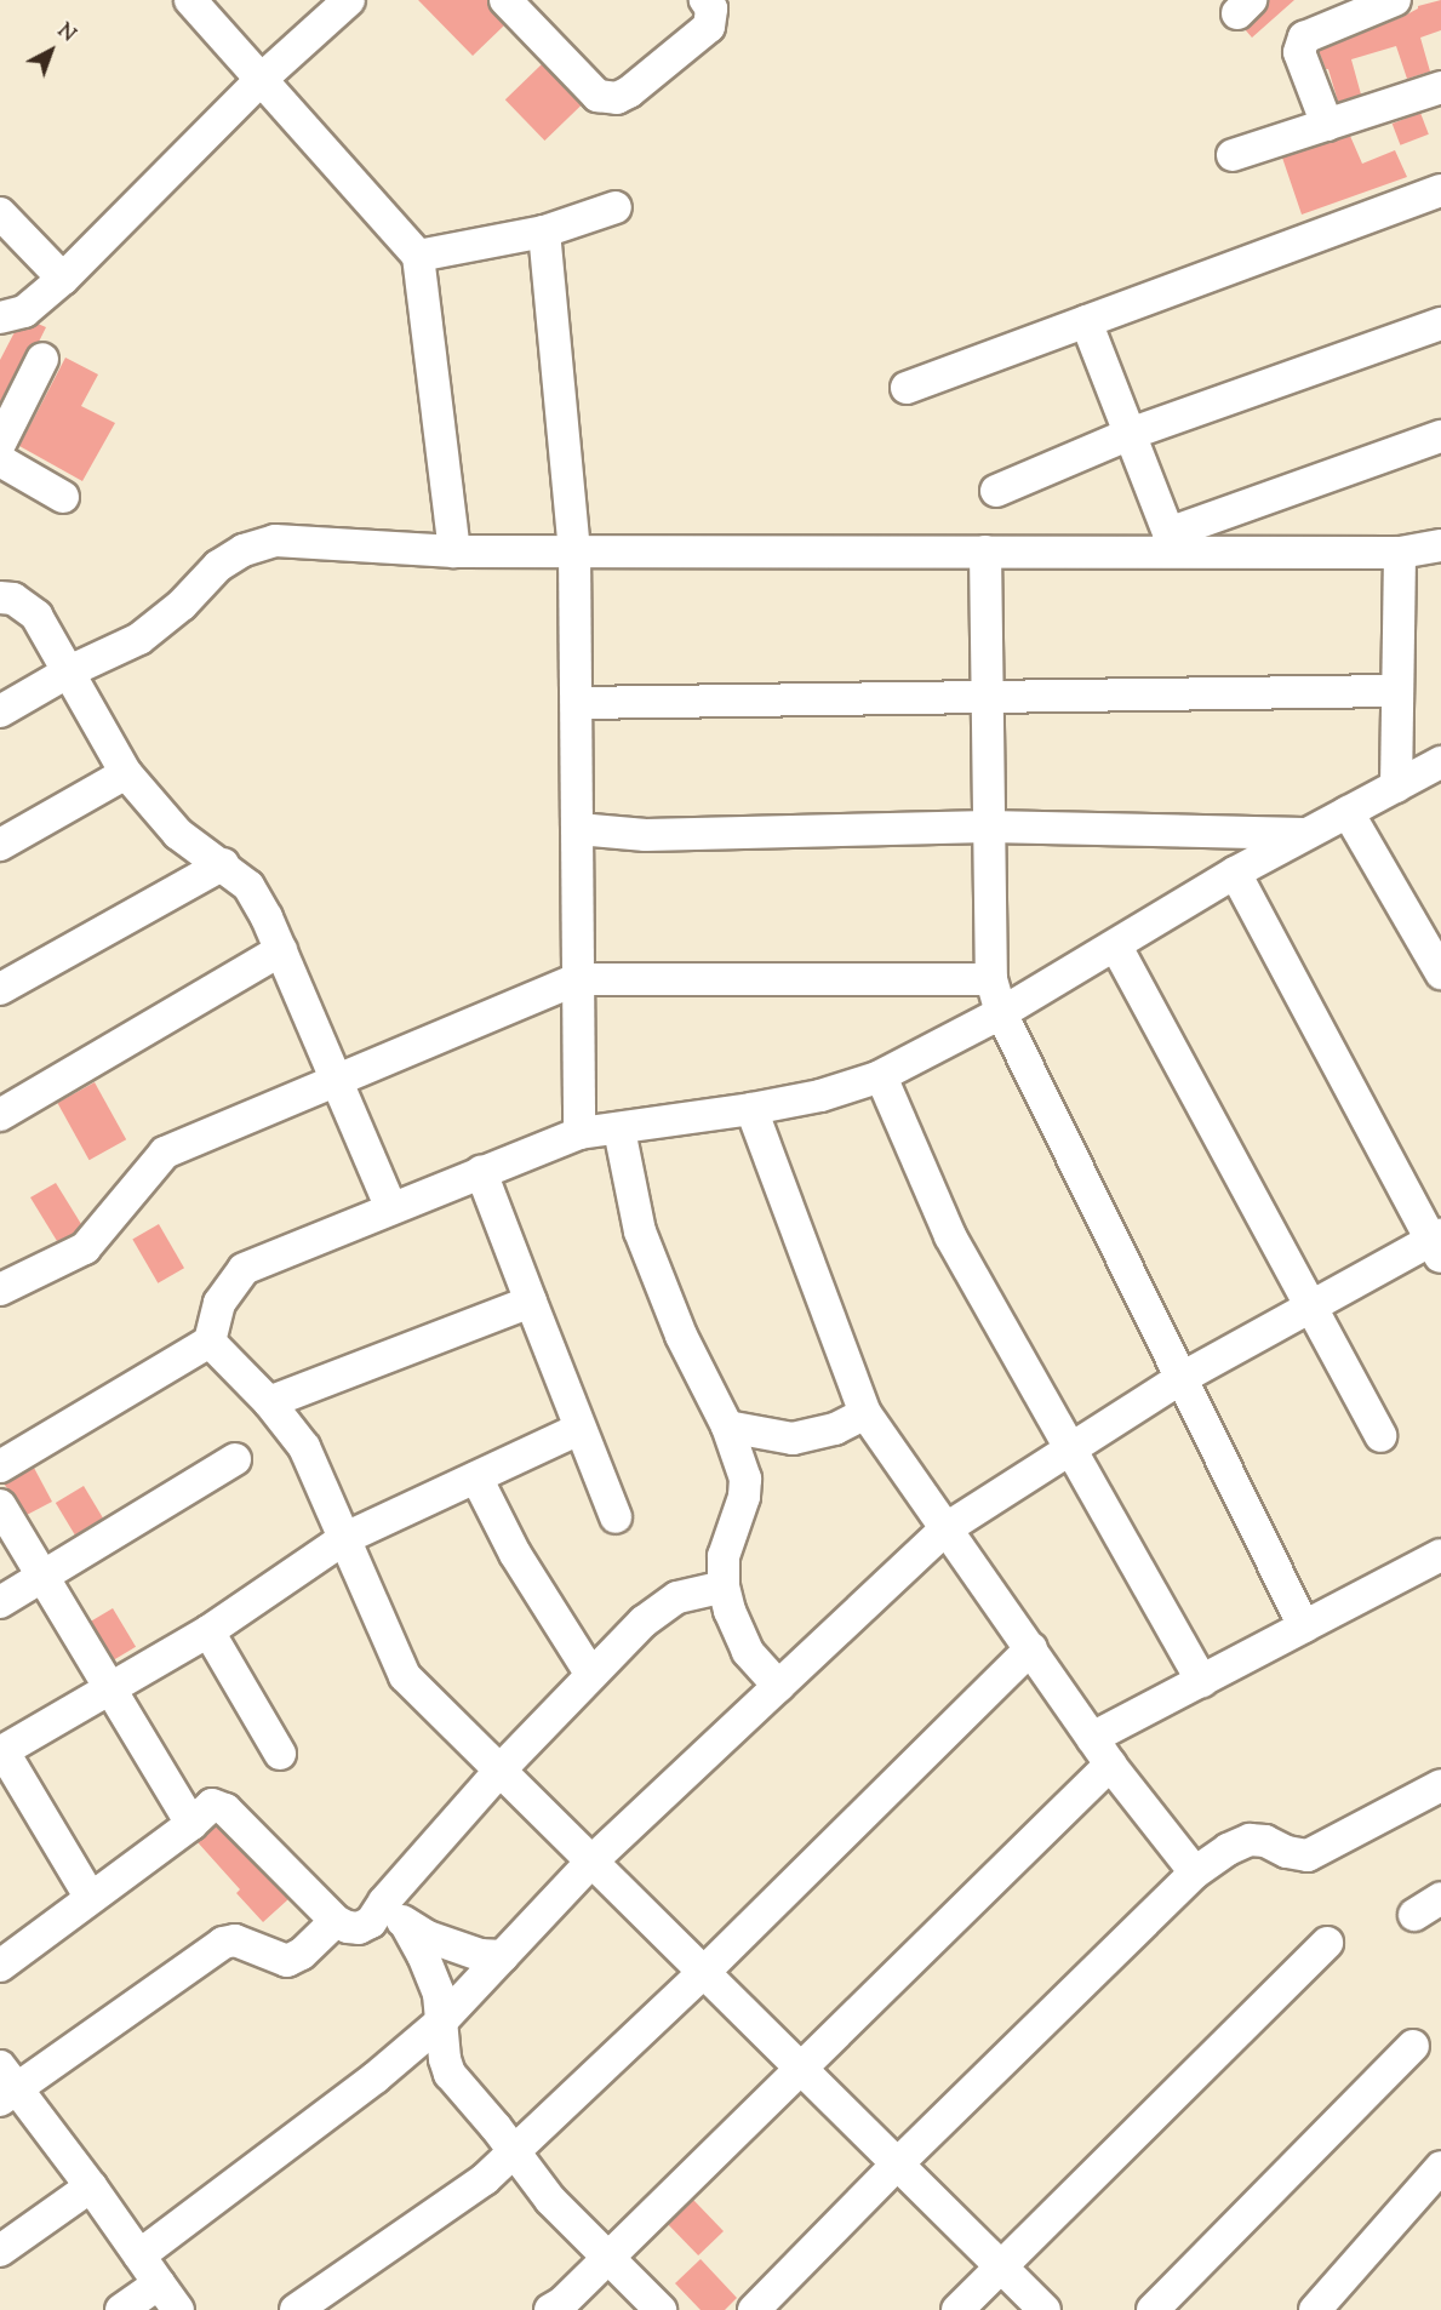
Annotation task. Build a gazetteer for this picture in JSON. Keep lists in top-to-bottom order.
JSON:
{
  "north": "top right"
}
